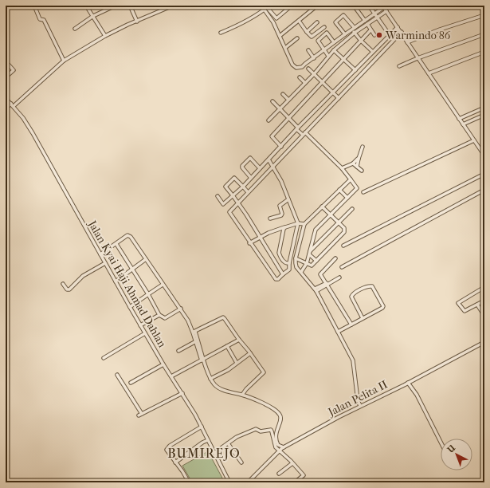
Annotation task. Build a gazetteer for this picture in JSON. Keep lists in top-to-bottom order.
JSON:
{
  "streets": {
    "street": ["Jalan Kyai Haji Ahmad Dahlan", "Jalan Pelita II"]
  },
  "districts": ["BUMIREJO"],
  "places": ["Warmindo 86"],
  "north": "top left"
}
